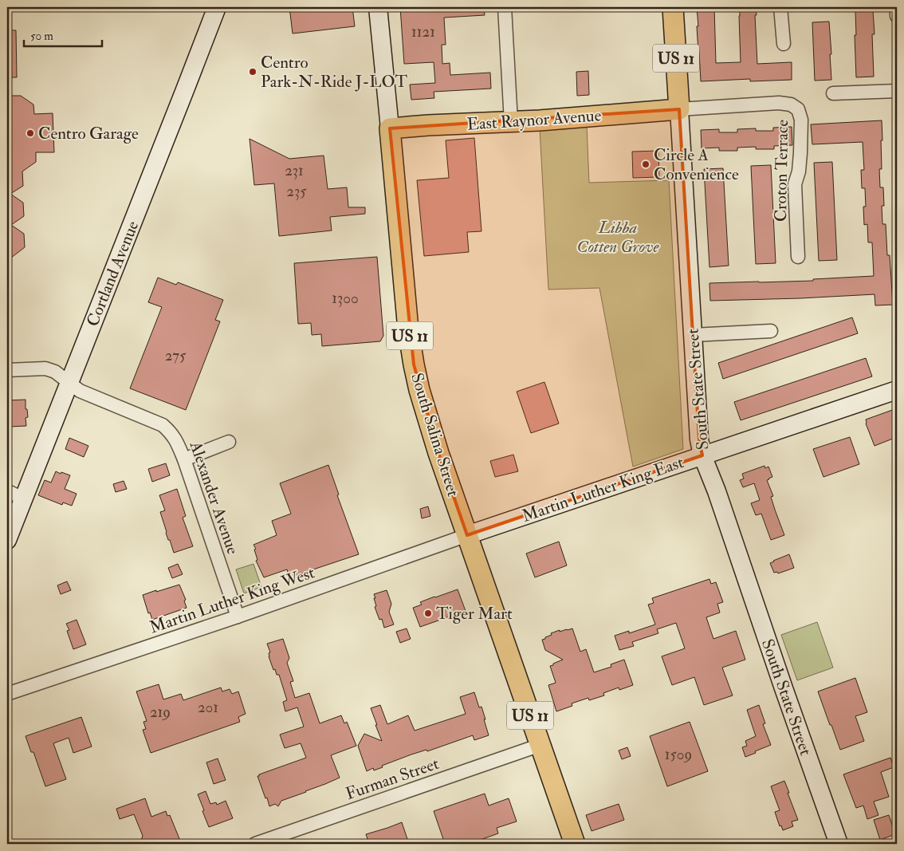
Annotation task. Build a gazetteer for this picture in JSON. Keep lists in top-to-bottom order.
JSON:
{
  "streets": {
    "main road": [
      "US 11",
      "East Raynor Avenue",
      "South State Street",
      "South Salina Street"
    ],
    "street": [
      "Croton Terrace",
      "Cortland Avenue",
      "Martin Luther King East",
      "Alexander Avenue",
      "Martin Luther King West",
      "Furman Street"
    ]
  },
  "crossings": [
    ["East Raynor Avenue", "Croton Terrace"],
    ["East Raynor Avenue", "South State Street"],
    ["East Raynor Avenue", "South Salina Street"],
    ["Croton Terrace", "South State Street"],
    ["Cortland Avenue", "Alexander Avenue"],
    ["South State Street", "Martin Luther King East"],
    ["South Salina Street", "Martin Luther King East"],
    ["South Salina Street", "Martin Luther King West"],
    ["South Salina Street", "Furman Street"],
    ["Martin Luther King East", "Martin Luther King West"],
    ["Alexander Avenue", "Martin Luther King West"]
  ],
  "parks": ["Libba Cotten Grove"],
  "places": [
    "Centro Park-N-Ride J-LOT",
    "Centro Garage",
    "Circle A Convenience",
    "Tiger Mart"
  ],
  "house_numbers": [
    "1121",
    "231",
    "235",
    "1300",
    "275",
    "201",
    "219",
    "1509"
  ],
  "scale_bar": "50 m"
}
